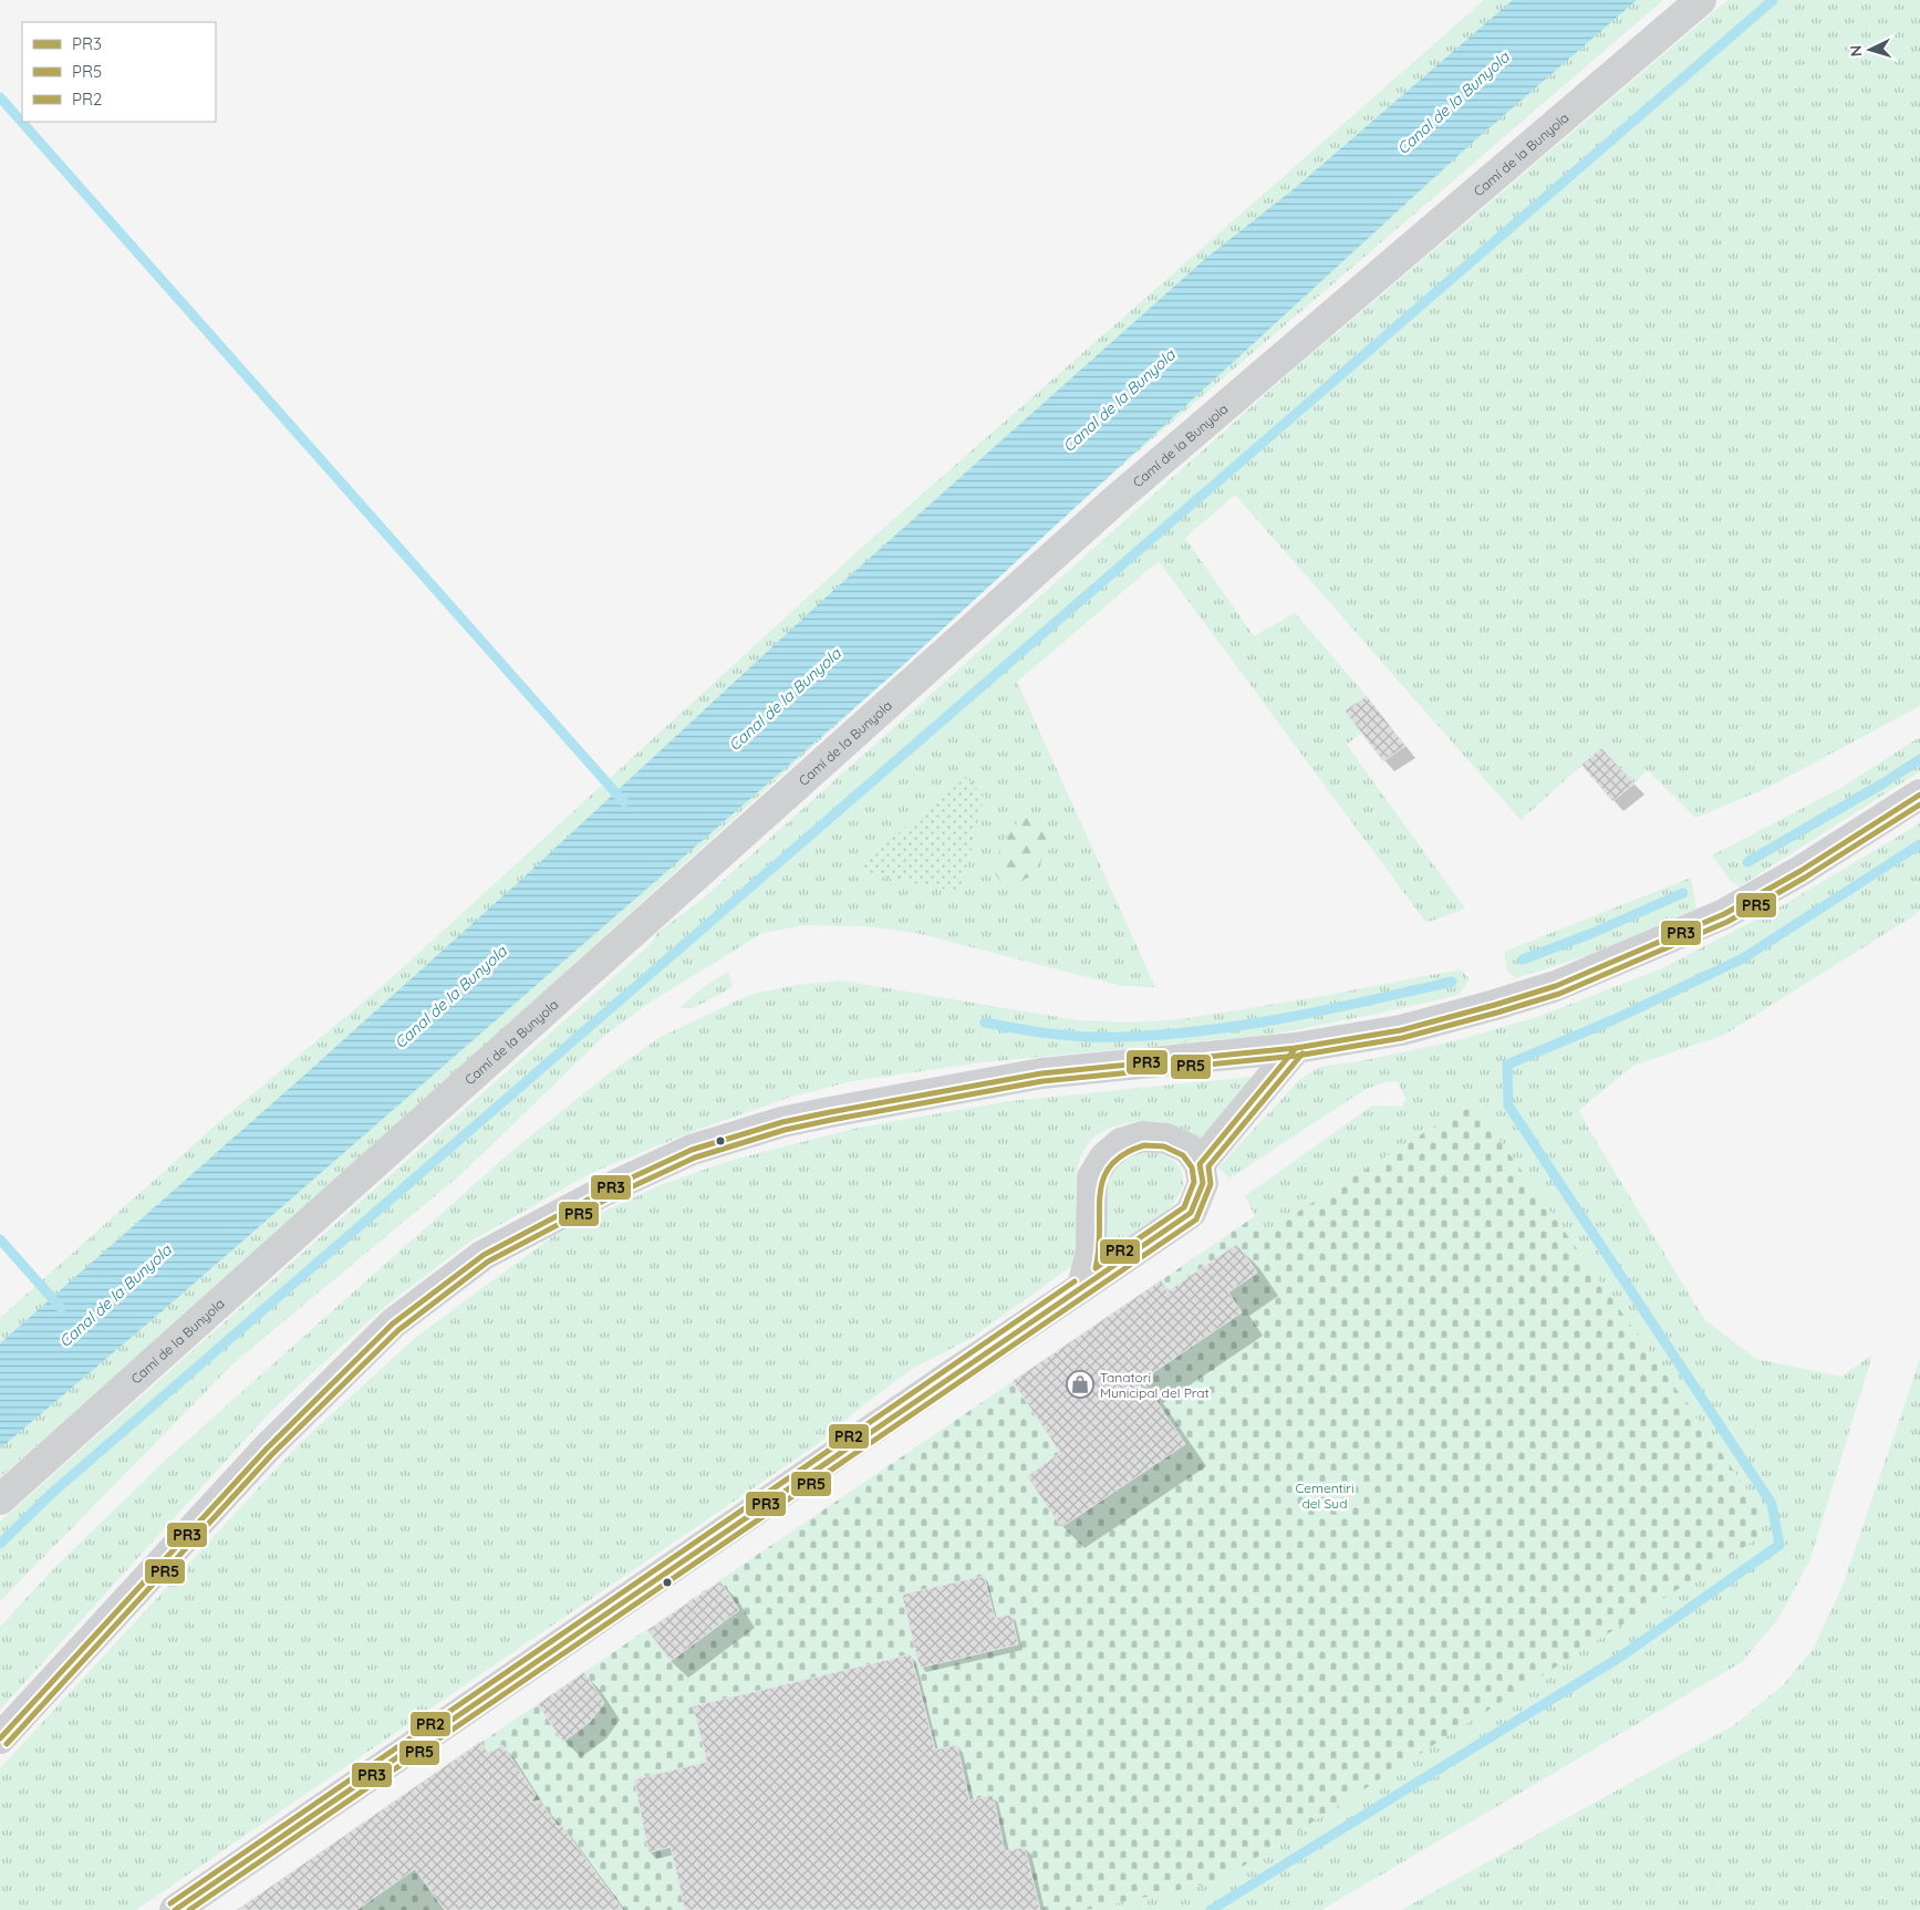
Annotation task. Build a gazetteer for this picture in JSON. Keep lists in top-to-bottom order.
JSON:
{
  "streets": {
    "street": ["Camí de la Bunyola"]
  },
  "water": ["Canal de la Bunyola"],
  "parks": ["Cementiri del Sud"],
  "places": {
    "shop": ["Tanatori Municipal del Prat"]
  },
  "lines": ["transit line PR3", "transit line PR5", "transit line PR2"],
  "legend": ["PR3", "PR5", "PR2"],
  "north": "left"
}
